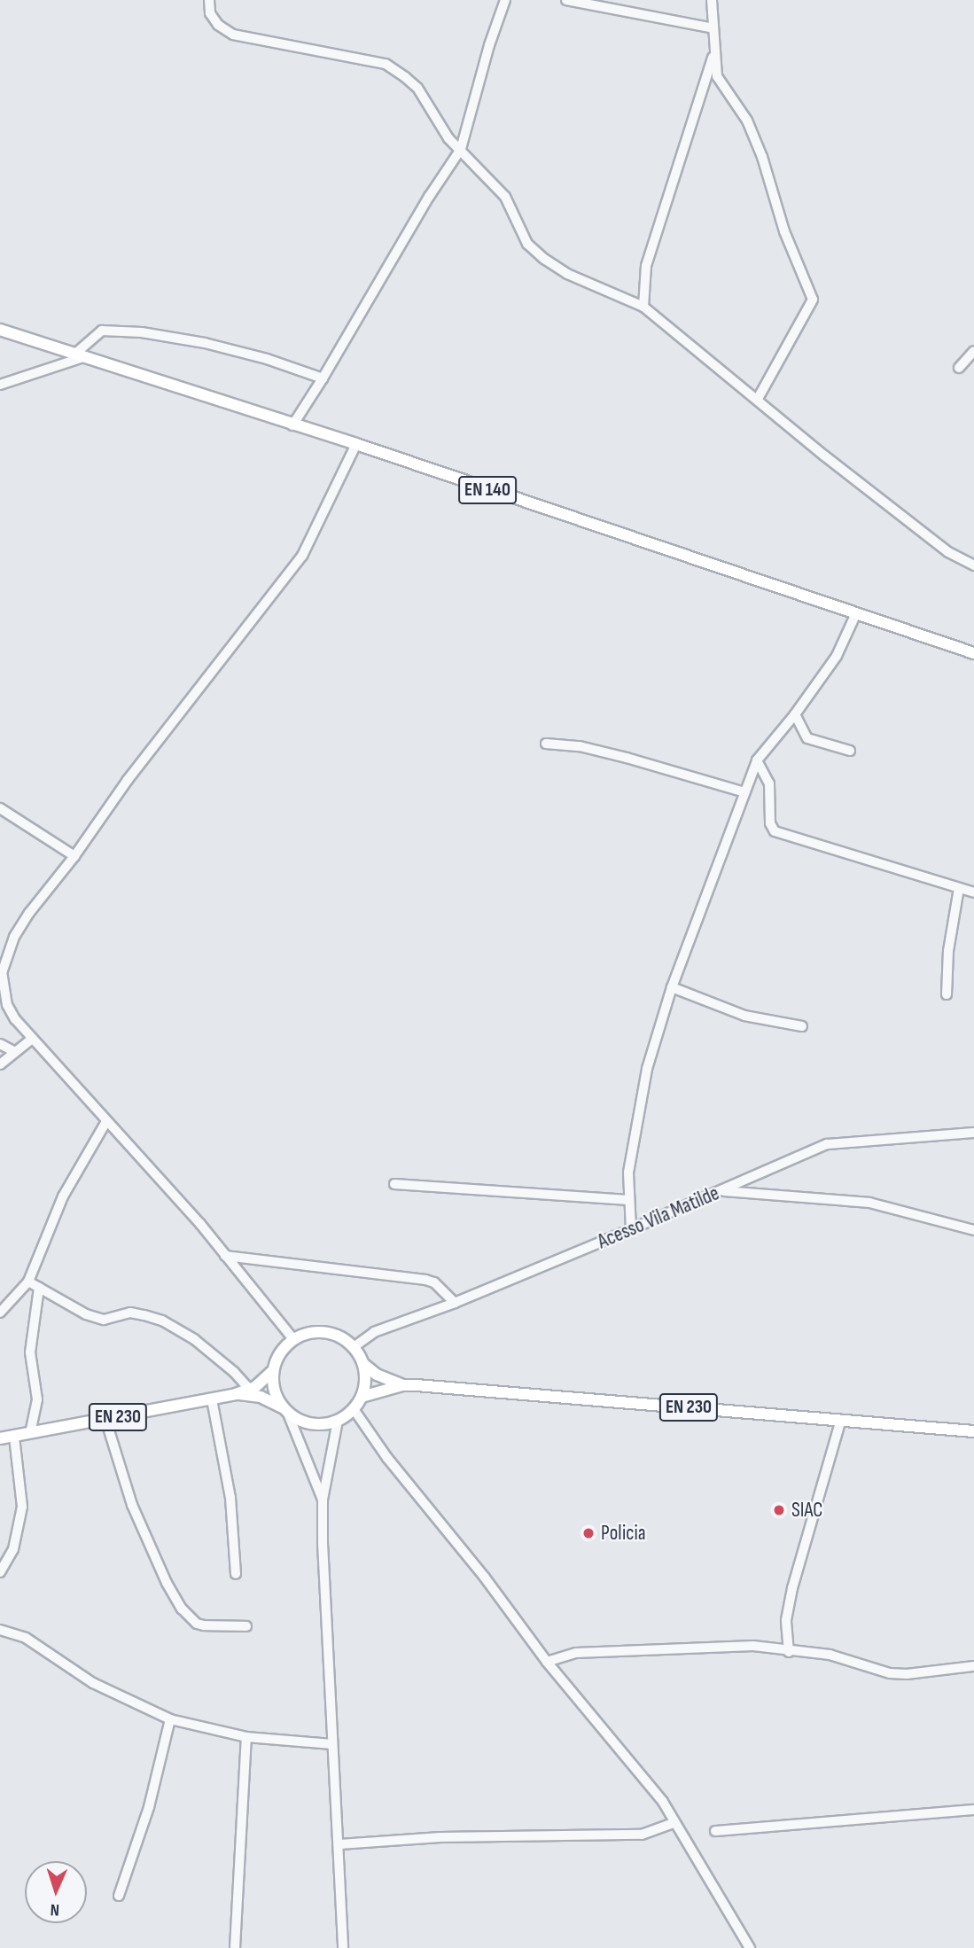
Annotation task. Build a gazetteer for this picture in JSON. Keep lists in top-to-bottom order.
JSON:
{
  "streets": {
    "main road": ["EN 140", "EN 230"],
    "street": ["Acesso Vila Matilde"]
  },
  "crossings": [
    ["Acesso Vila Matilde", "EN 230"]
  ],
  "places": ["SIAC", "Policia"],
  "north": "bottom"
}
